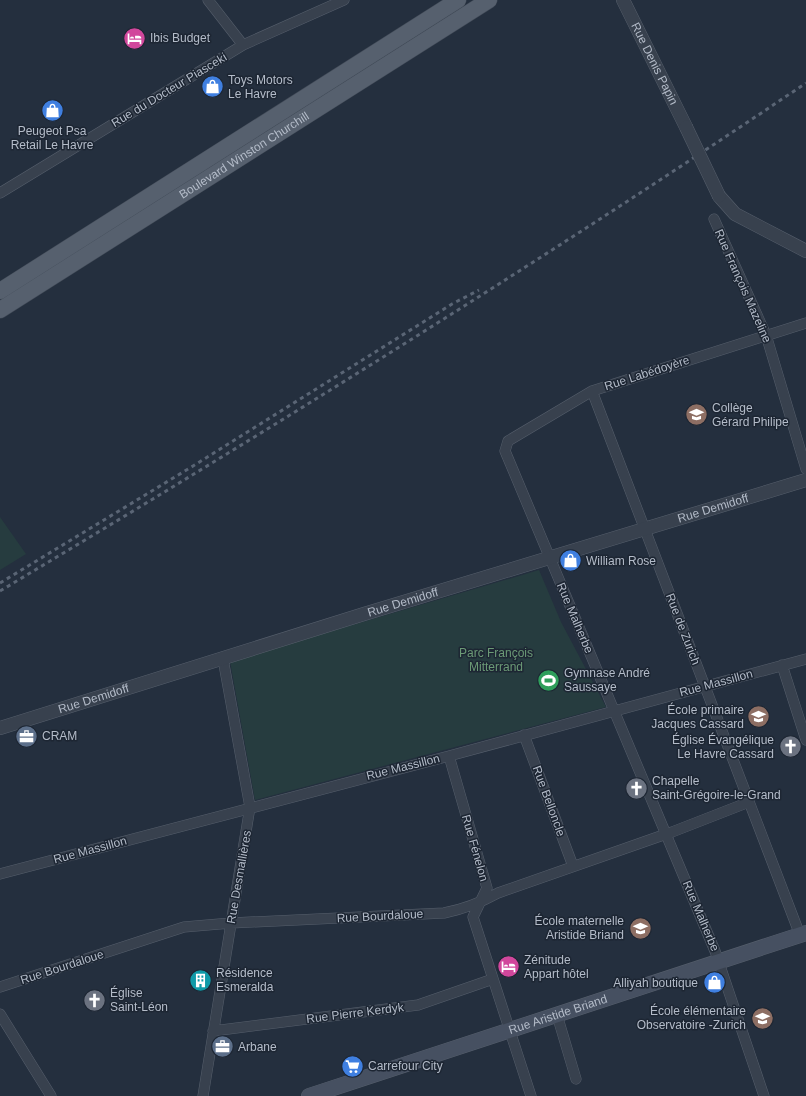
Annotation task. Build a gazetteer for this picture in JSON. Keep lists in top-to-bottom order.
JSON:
{
  "streets": {
    "main road": ["Boulevard Winston Churchill", "Rue Aristide Briand"],
    "street": [
      "Rue Denis Papin",
      "Rue du Docteur Piasceki",
      "Rue François Mazeline",
      "Rue Labédoyère",
      "Rue Demidoff",
      "Rue Malherbe",
      "Rue de Zurich",
      "Rue Massillon",
      "Rue Belloncle",
      "Rue Fénelon",
      "Rue Desmallières",
      "Rue Bourdaloue",
      "Rue Pierre Kerdyk"
    ]
  },
  "crossings": [
    ["Rue François Mazeline", "Rue Labédoyère"],
    ["Rue Labédoyère", "Rue Malherbe"],
    ["Rue Labédoyère", "Rue de Zurich"],
    ["Rue Demidoff", "Rue Malherbe"],
    ["Rue Demidoff", "Rue de Zurich"],
    ["Rue Demidoff", "Rue Desmallières"],
    ["Rue Malherbe", "Rue Massillon"],
    ["Rue Malherbe", "Rue Bourdaloue"],
    ["Rue Malherbe", "Rue Aristide Briand"],
    ["Rue de Zurich", "Rue Massillon"],
    ["Rue de Zurich", "Rue Bourdaloue"],
    ["Rue de Zurich", "Rue Aristide Briand"],
    ["Rue Massillon", "Rue Belloncle"],
    ["Rue Massillon", "Rue Fénelon"],
    ["Rue Massillon", "Rue Desmallières"],
    ["Rue Belloncle", "Rue Bourdaloue"],
    ["Rue Fénelon", "Rue Bourdaloue"],
    ["Rue Fénelon", "Rue Pierre Kerdyk"],
    ["Rue Fénelon", "Rue Aristide Briand"],
    ["Rue Desmallières", "Rue Bourdaloue"],
    ["Rue Desmallières", "Rue Pierre Kerdyk"]
  ],
  "parks": ["Parc François Mitterrand"],
  "places": {
    "hotel": ["Ibis Budget", "Zénitude Appart hôtel"],
    "shop": [
      "Toys Motors Le Havre",
      "Peugeot Psa Retail Le Havre",
      "William Rose",
      "Alliyah boutique"
    ],
    "school or university": [
      "Collège Gérard Philipe",
      "École primaire Jacques Cassard",
      "École maternelle Aristide Briand",
      "École élémentaire Observatoire -Zurich"
    ],
    "sports": ["Gymnase André Saussaye"],
    "office": ["CRAM", "Arbane"],
    "church": ["Église Évangélique Le Havre Cassard", "Chapelle Saint-Grégoire-le-Grand", "Église Saint-Léon"],
    "building": ["Résidence Esmeralda"],
    "supermarket": ["Carrefour City"]
  }
}
